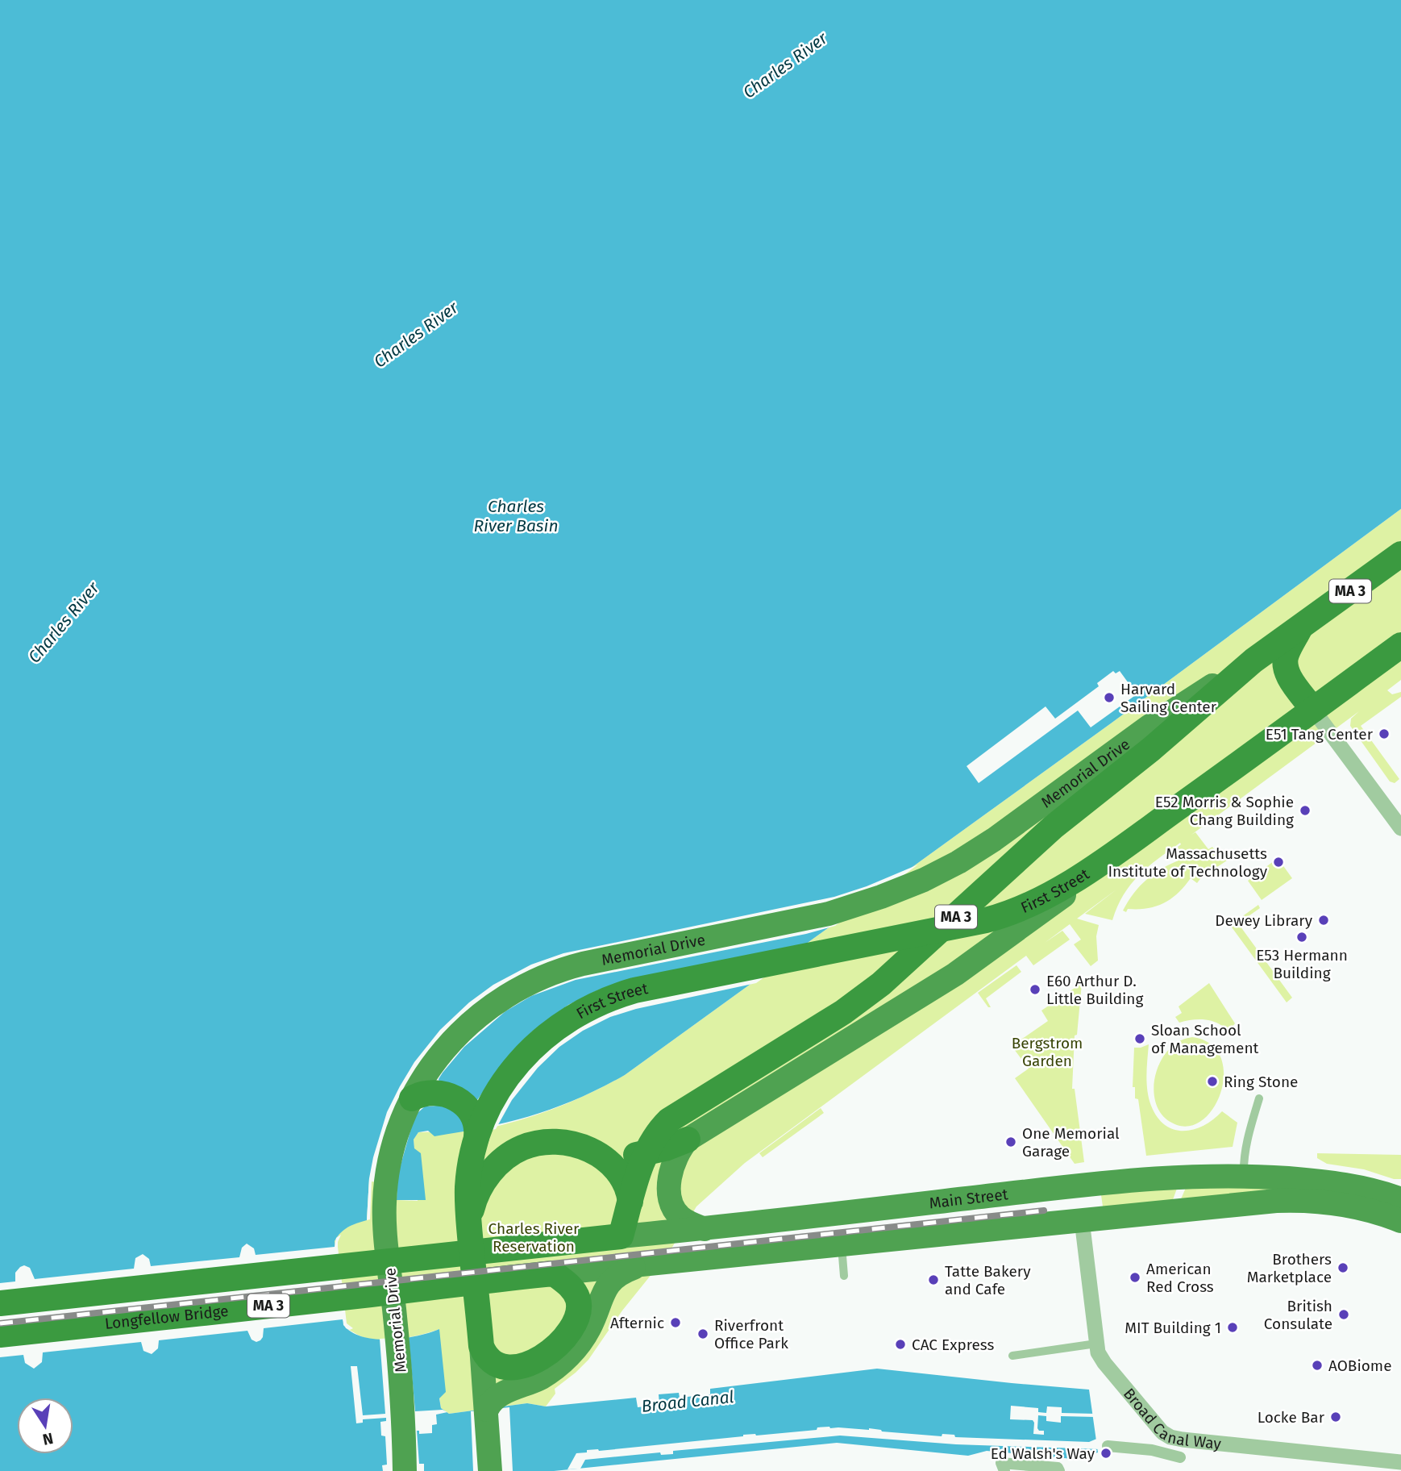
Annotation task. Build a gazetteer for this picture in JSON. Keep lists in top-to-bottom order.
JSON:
{
  "streets": {
    "highway": [
      "MA 3",
      "Memorial Drive",
      "First Street",
      "Main Street",
      "Longfellow Bridge"
    ],
    "street": ["Broad Canal Way"]
  },
  "crossings": [
    ["MA 3", "First Street"],
    ["Memorial Drive", "Main Street"],
    ["Main Street", "Longfellow Bridge"],
    ["Main Street", "Broad Canal Way"]
  ],
  "water": ["Charles River", "Charles River Basin", "Broad Canal"],
  "parks": ["Bergstrom Garden", "Charles River Reservation"],
  "places": [
    "Harvard Sailing Center",
    "E51 Tang Center",
    "E52 Morris & Sophie Chang Building",
    "Massachusetts Institute of Technology",
    "Dewey Library",
    "E53 Hermann Building",
    "E60 Arthur D. Little Building",
    "Sloan School of Management",
    "Ring Stone",
    "One Memorial Garage",
    "Brothers Marketplace",
    "American Red Cross",
    "Tatte Bakery and Cafe",
    "British Consulate",
    "Afternic",
    "MIT Building 1",
    "Riverfront Office Park",
    "CAC Express",
    "AOBiome",
    "Locke Bar",
    "Ed Walsh's Way"
  ],
  "north": "bottom"
}
